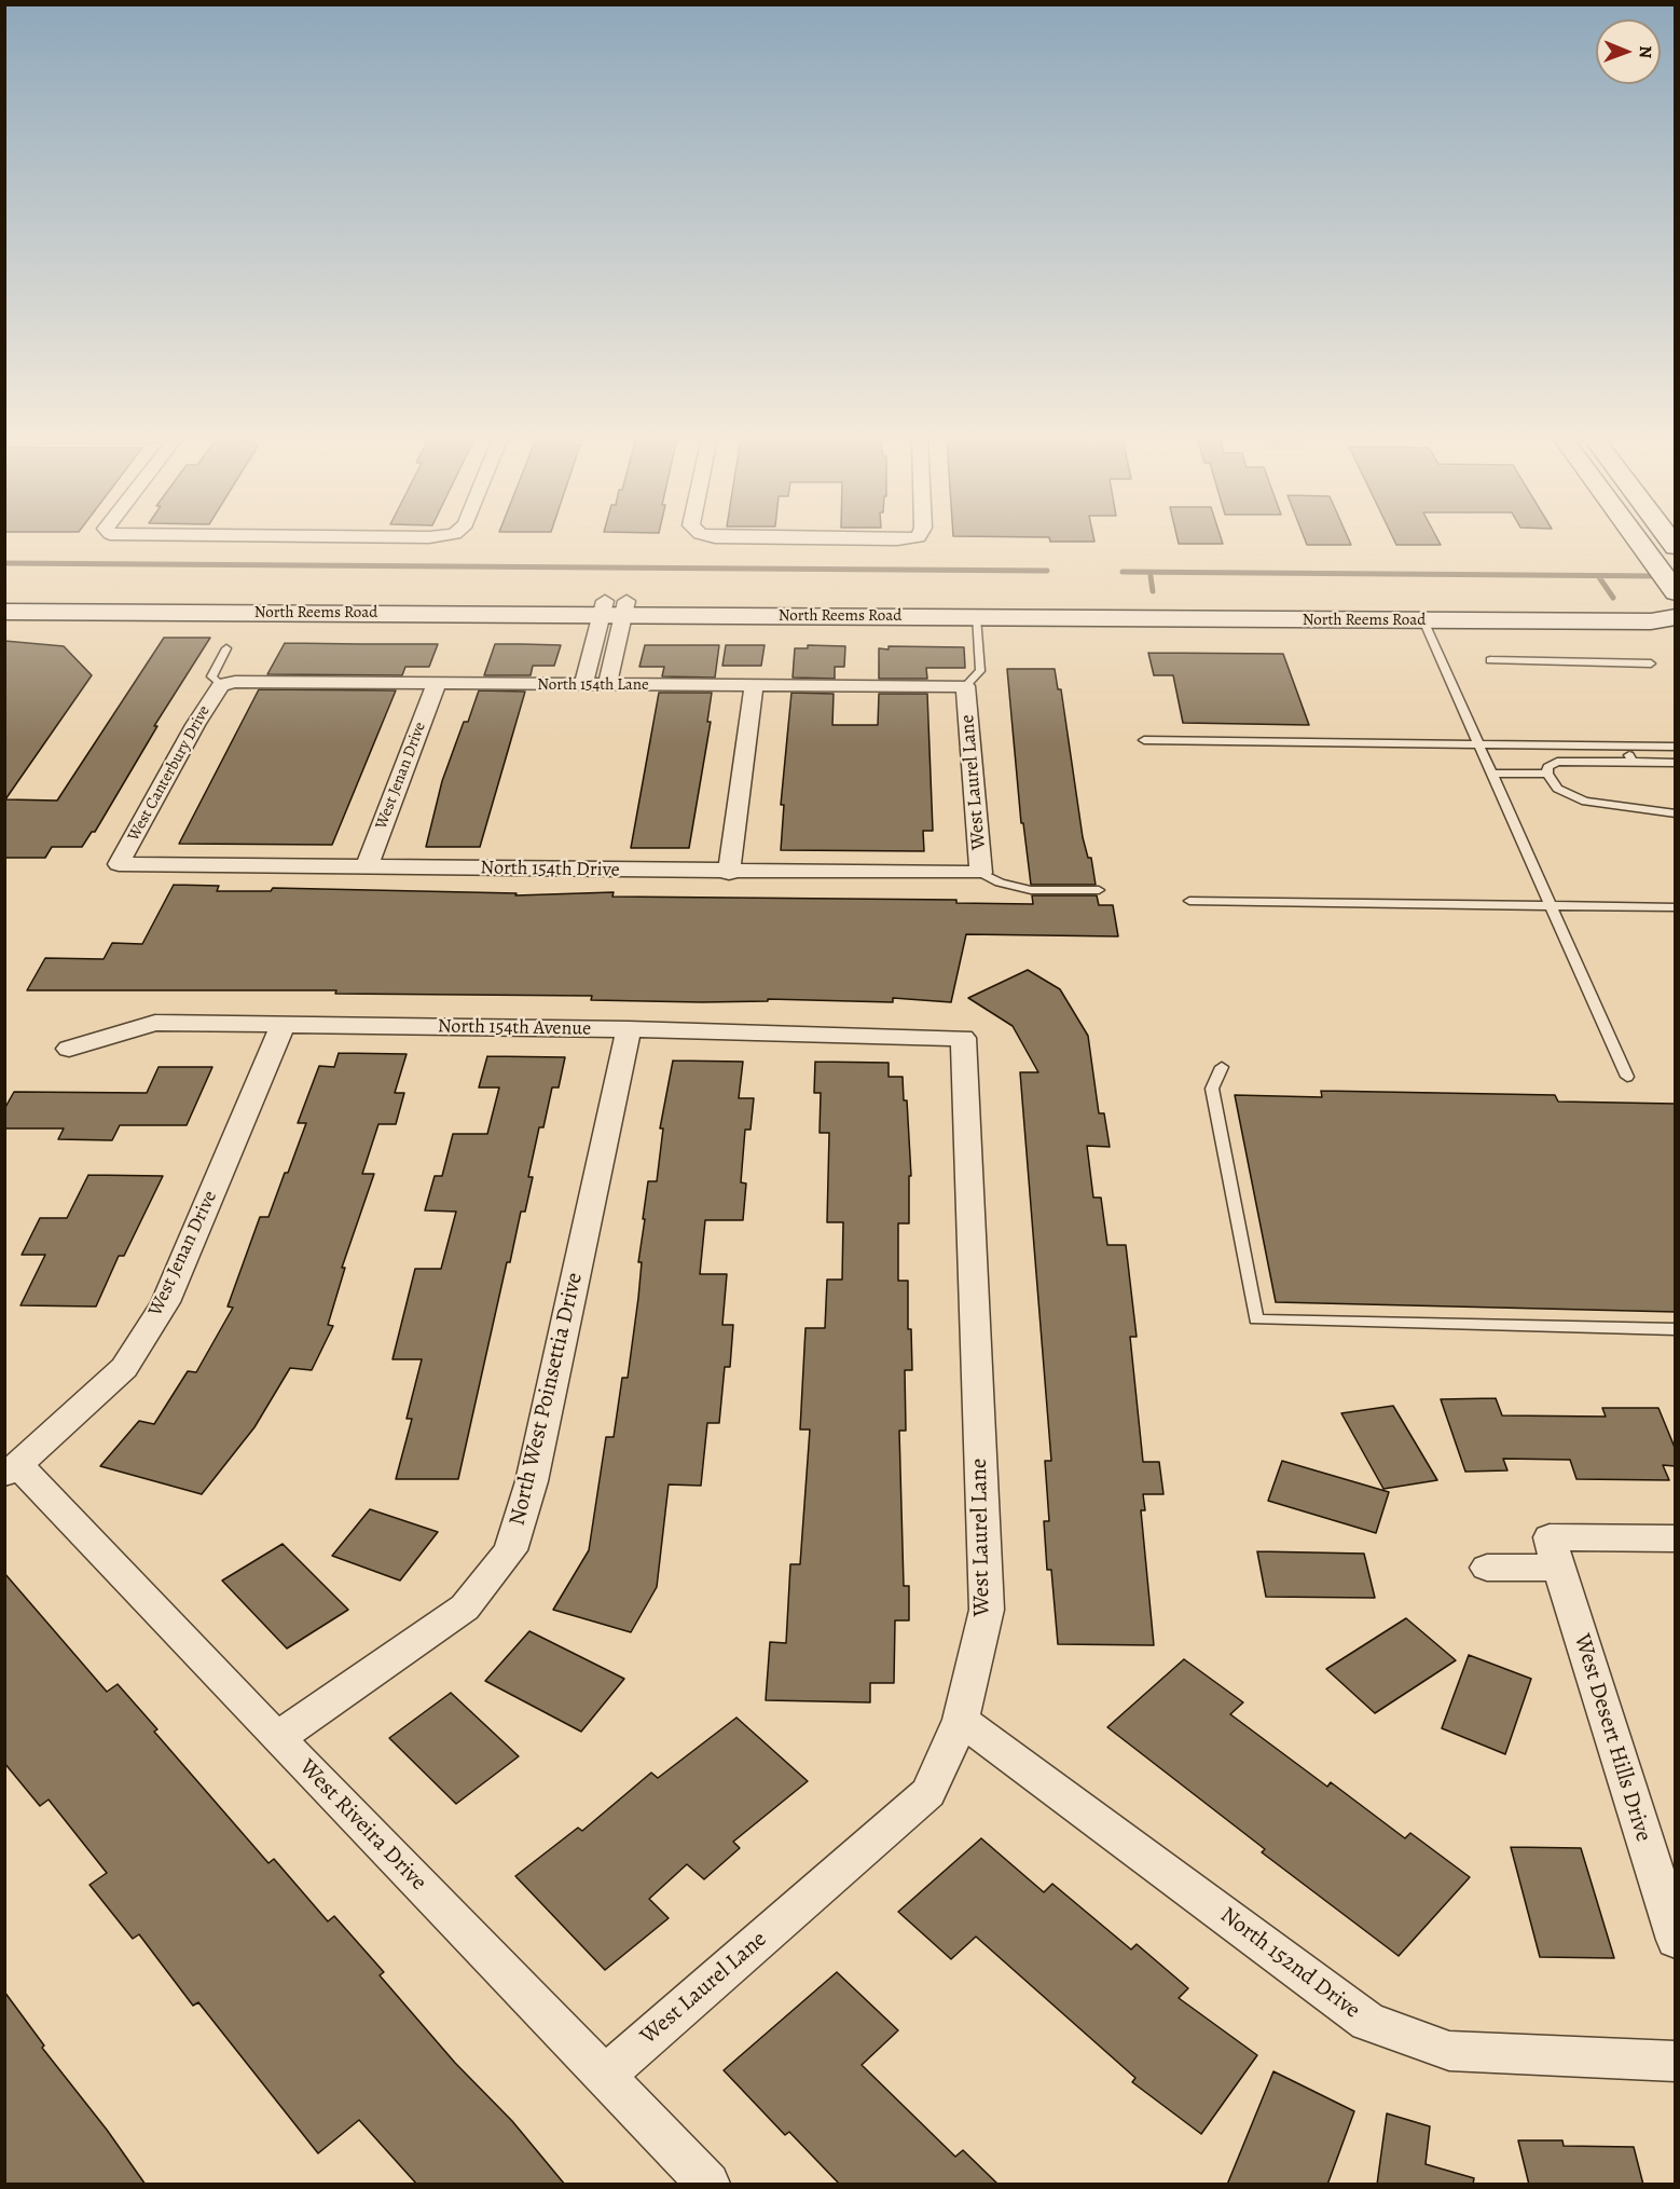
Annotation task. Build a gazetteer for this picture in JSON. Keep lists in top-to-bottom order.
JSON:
{
  "streets": {
    "main road": ["North Reems Road"],
    "street": [
      "North 154th Lane",
      "West Canterbury Drive",
      "West Jenan Drive",
      "West Laurel Lane",
      "North 154th Drive",
      "North 154th Avenue",
      "North West Poinsettia Drive",
      "West Desert Hills Drive",
      "West Riveira Drive",
      "North 152nd Drive"
    ]
  },
  "crossings": [
    ["North 154th Lane", "West Canterbury Drive"],
    ["North 154th Lane", "West Jenan Drive"],
    ["North 154th Lane", "West Laurel Lane"],
    ["West Canterbury Drive", "North 154th Drive"],
    ["West Jenan Drive", "North 154th Drive"],
    ["West Jenan Drive", "North 154th Avenue"],
    ["West Jenan Drive", "West Riveira Drive"],
    ["West Laurel Lane", "North 154th Drive"],
    ["West Laurel Lane", "North 154th Avenue"],
    ["West Laurel Lane", "West Riveira Drive"],
    ["West Laurel Lane", "North 152nd Drive"],
    ["North 154th Avenue", "North West Poinsettia Drive"],
    ["North West Poinsettia Drive", "West Riveira Drive"]
  ],
  "north": "right"
}
